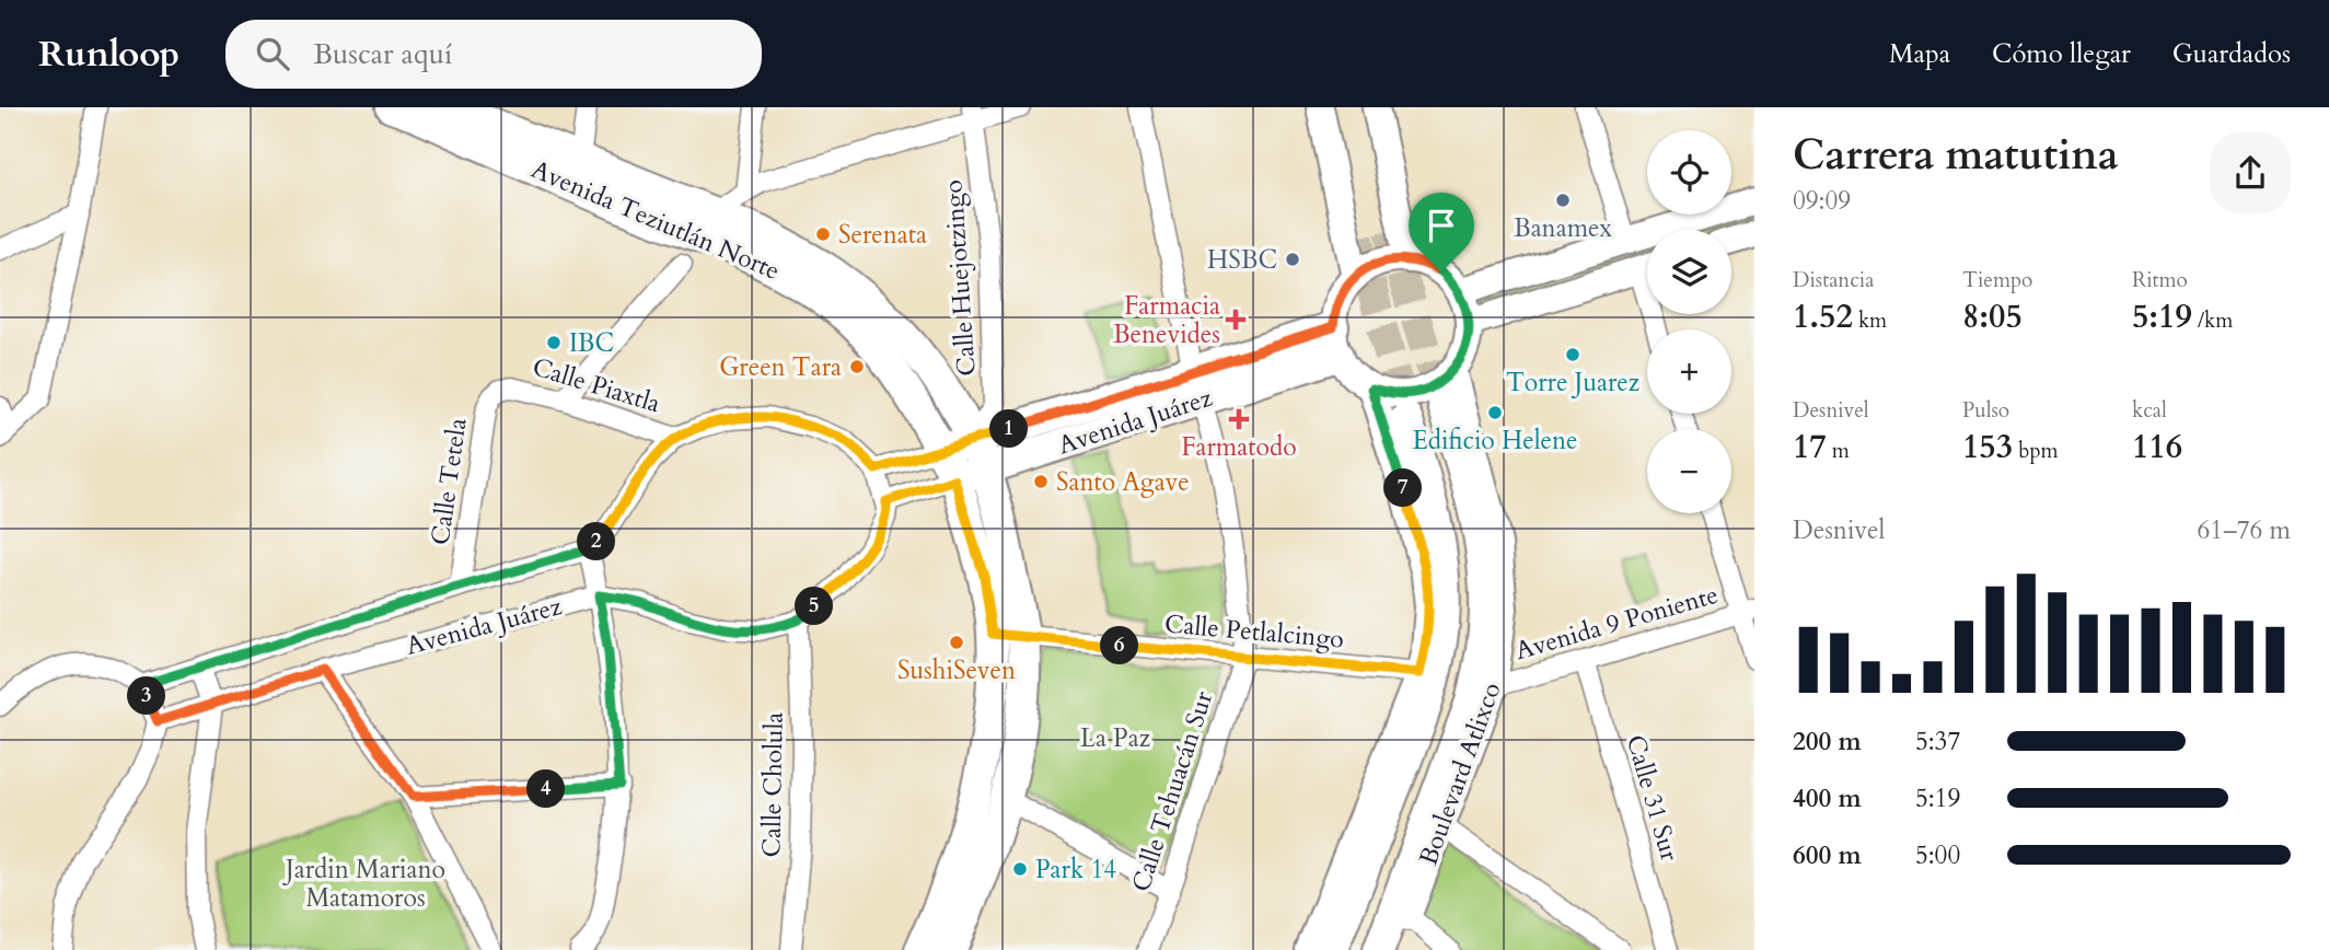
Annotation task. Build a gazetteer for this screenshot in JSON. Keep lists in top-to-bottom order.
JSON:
{
  "streets": {
    "main road": ["Avenida Teziutlán Norte", "Avenida Juárez", "Boulevard Atlixco"],
    "street": [
      "Calle Huejotzingo",
      "Calle Piaxtla",
      "Calle Tetela",
      "Avenida 9 Poniente",
      "Calle Petlalcingo",
      "Calle Cholula",
      "Calle Tehuacán Sur",
      "Calle 31 Sur"
    ]
  },
  "crossings": [
    ["Avenida Teziutlán Norte", "Calle Huejotzingo"],
    ["Avenida Teziutlán Norte", "Avenida Juárez"],
    ["Avenida Teziutlán Norte", "Calle Petlalcingo"],
    ["Calle Huejotzingo", "Avenida Juárez"],
    ["Calle Piaxtla", "Avenida Juárez"],
    ["Calle Piaxtla", "Calle Tetela"],
    ["Calle Piaxtla", "Calle Cholula"],
    ["Avenida Juárez", "Calle Tetela"],
    ["Avenida Juárez", "Boulevard Atlixco"],
    ["Avenida Juárez", "Calle Cholula"],
    ["Avenida Juárez", "Calle Tehuacán Sur"],
    ["Avenida 9 Poniente", "Boulevard Atlixco"],
    ["Avenida 9 Poniente", "Calle 31 Sur"],
    ["Calle Petlalcingo", "Calle Tehuacán Sur"]
  ],
  "parks": ["La Paz", "Jardin Mariano Matamoros"],
  "places": {
    "other": [
      "Banamex",
      "Serenata",
      "HSBC",
      "IBC",
      "Torre Juarez",
      "Green Tara",
      "Edificio Helene",
      "Santo Agave",
      "SushiSeven",
      "Park 14"
    ],
    "health": ["Farmacia Benevides", "Farmatodo"]
  },
  "page": {
    "header": "Runloop",
    "search": "Buscar aquí",
    "nav": ["Mapa", "Cómo llegar", "Guardados"],
    "heading": ["Carrera matutina", "09:09"],
    "map_buttons": ["+", "−"],
    "stats": [
      ["Distancia", "1.52 km"],
      ["Tiempo", "8:05"],
      ["Ritmo", "5:19 /km"],
      ["Desnivel", "17 m"],
      ["Pulso", "153 bpm"],
      ["kcal", "116"]
    ],
    "pins": [
      "1",
      "7",
      "2",
      "5",
      "6",
      "3",
      "4"
    ],
    "chart": ["Desnivel", "61–76 m"],
    "list": [
      {
        "name": "200 m",
        "note": "5:37"
      },
      {
        "name": "400 m",
        "note": "5:19"
      },
      {
        "name": "600 m",
        "note": "5:00"
      }
    ]
  }
}
